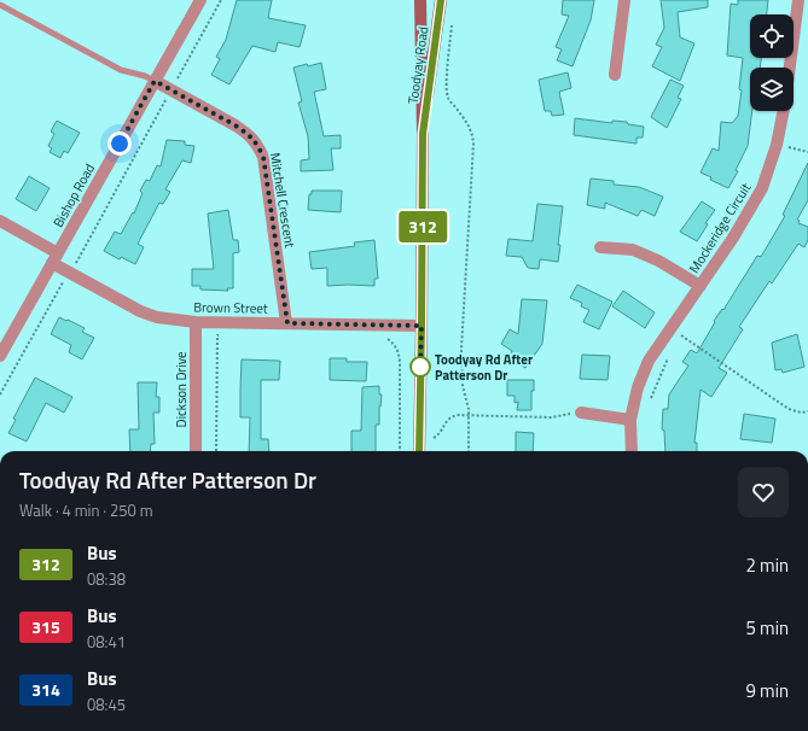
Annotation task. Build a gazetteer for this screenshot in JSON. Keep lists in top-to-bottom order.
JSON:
{
  "streets": {
    "main road": ["Toodyay Road"],
    "street": [
      "Bishop Road",
      "Mitchell Crescent",
      "Mockeridge Circuit",
      "Brown Street",
      "Dickson Drive"
    ]
  },
  "crossings": [
    ["Toodyay Road", "Brown Street"],
    ["Bishop Road", "Mitchell Crescent"],
    ["Bishop Road", "Brown Street"],
    ["Mitchell Crescent", "Brown Street"],
    ["Brown Street", "Dickson Drive"]
  ],
  "places": ["Toodyay Rd After Patterson Dr"],
  "lines": ["bus line 312"],
  "page": {
    "on_map": "312",
    "heading": ["Toodyay Rd After Patterson Dr", "Walk · 4 min · 250 m"],
    "list": [
      {
        "mark": "312",
        "name": "Bus",
        "note": "08:38",
        "value": "2 min"
      },
      {
        "mark": "315",
        "name": "Bus",
        "note": "08:41",
        "value": "5 min"
      },
      {
        "mark": "314",
        "name": "Bus",
        "note": "08:45",
        "value": "9 min"
      }
    ]
  }
}
